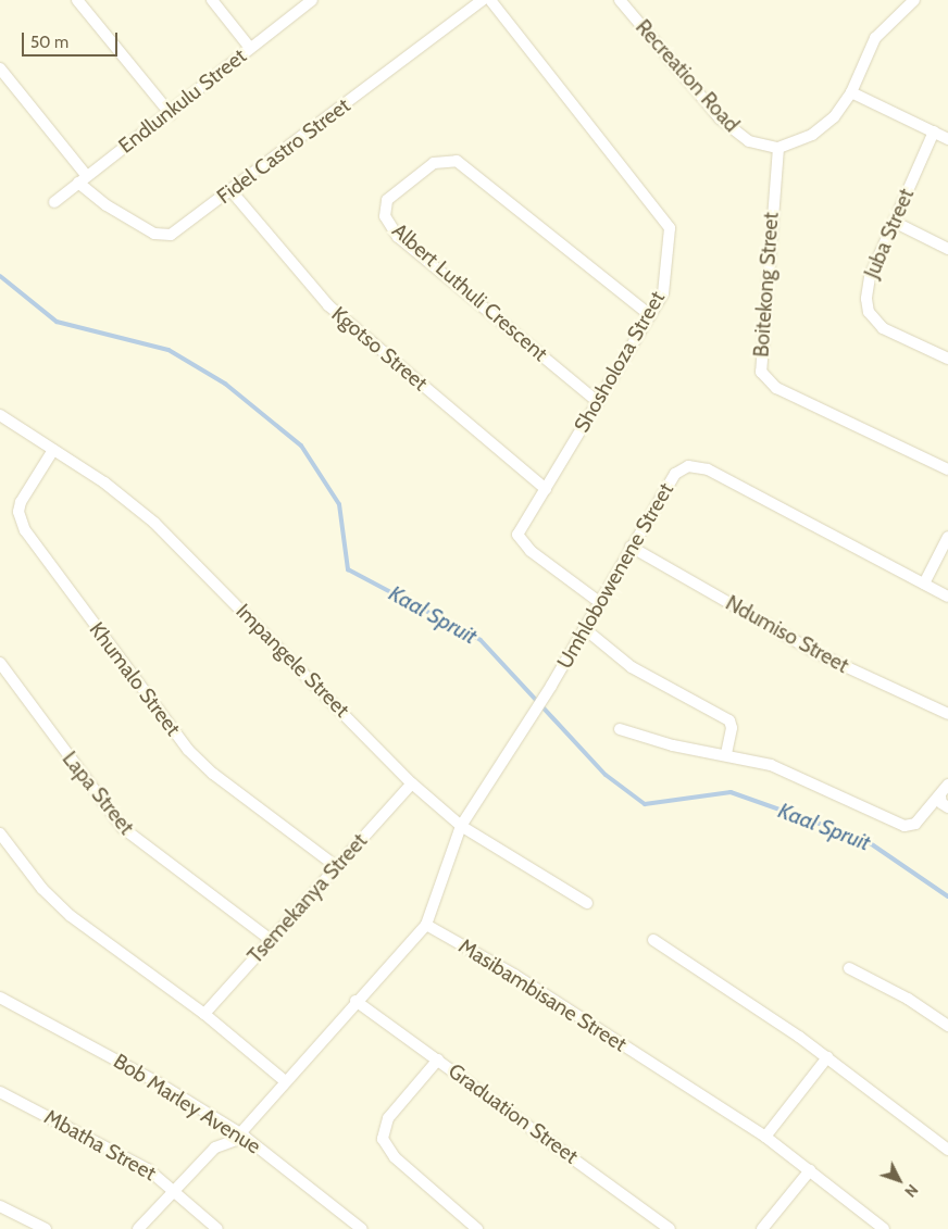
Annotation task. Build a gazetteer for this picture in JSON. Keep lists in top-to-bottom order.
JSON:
{
  "streets": {
    "street": [
      "Recreation Road",
      "Endlunkulu Street",
      "Fidel Castro Street",
      "Juba Street",
      "Boitekong Street",
      "Albert Luthuli Crescent",
      "Kgotso Street",
      "Shosholoza Street",
      "Umhlobowenene Street",
      "Ndumiso Street",
      "Impangele Street",
      "Khumalo Street",
      "Lapa Street",
      "Tsemekanya Street",
      "Masibambisane Street",
      "Bob Marley Avenue",
      "Graduation Street",
      "Mbatha Street"
    ]
  },
  "crossings": [
    ["Recreation Road", "Boitekong Street"],
    ["Endlunkulu Street", "Fidel Castro Street"],
    ["Fidel Castro Street", "Kgotso Street"],
    ["Albert Luthuli Crescent", "Shosholoza Street"],
    ["Kgotso Street", "Shosholoza Street"],
    ["Shosholoza Street", "Umhlobowenene Street"],
    ["Umhlobowenene Street", "Ndumiso Street"],
    ["Umhlobowenene Street", "Impangele Street"],
    ["Umhlobowenene Street", "Masibambisane Street"],
    ["Impangele Street", "Khumalo Street"],
    ["Impangele Street", "Tsemekanya Street"],
    ["Khumalo Street", "Tsemekanya Street"],
    ["Lapa Street", "Tsemekanya Street"]
  ],
  "water": ["Kaal Spruit"],
  "scale_bar": "50 m",
  "north": "bottom right"
}
